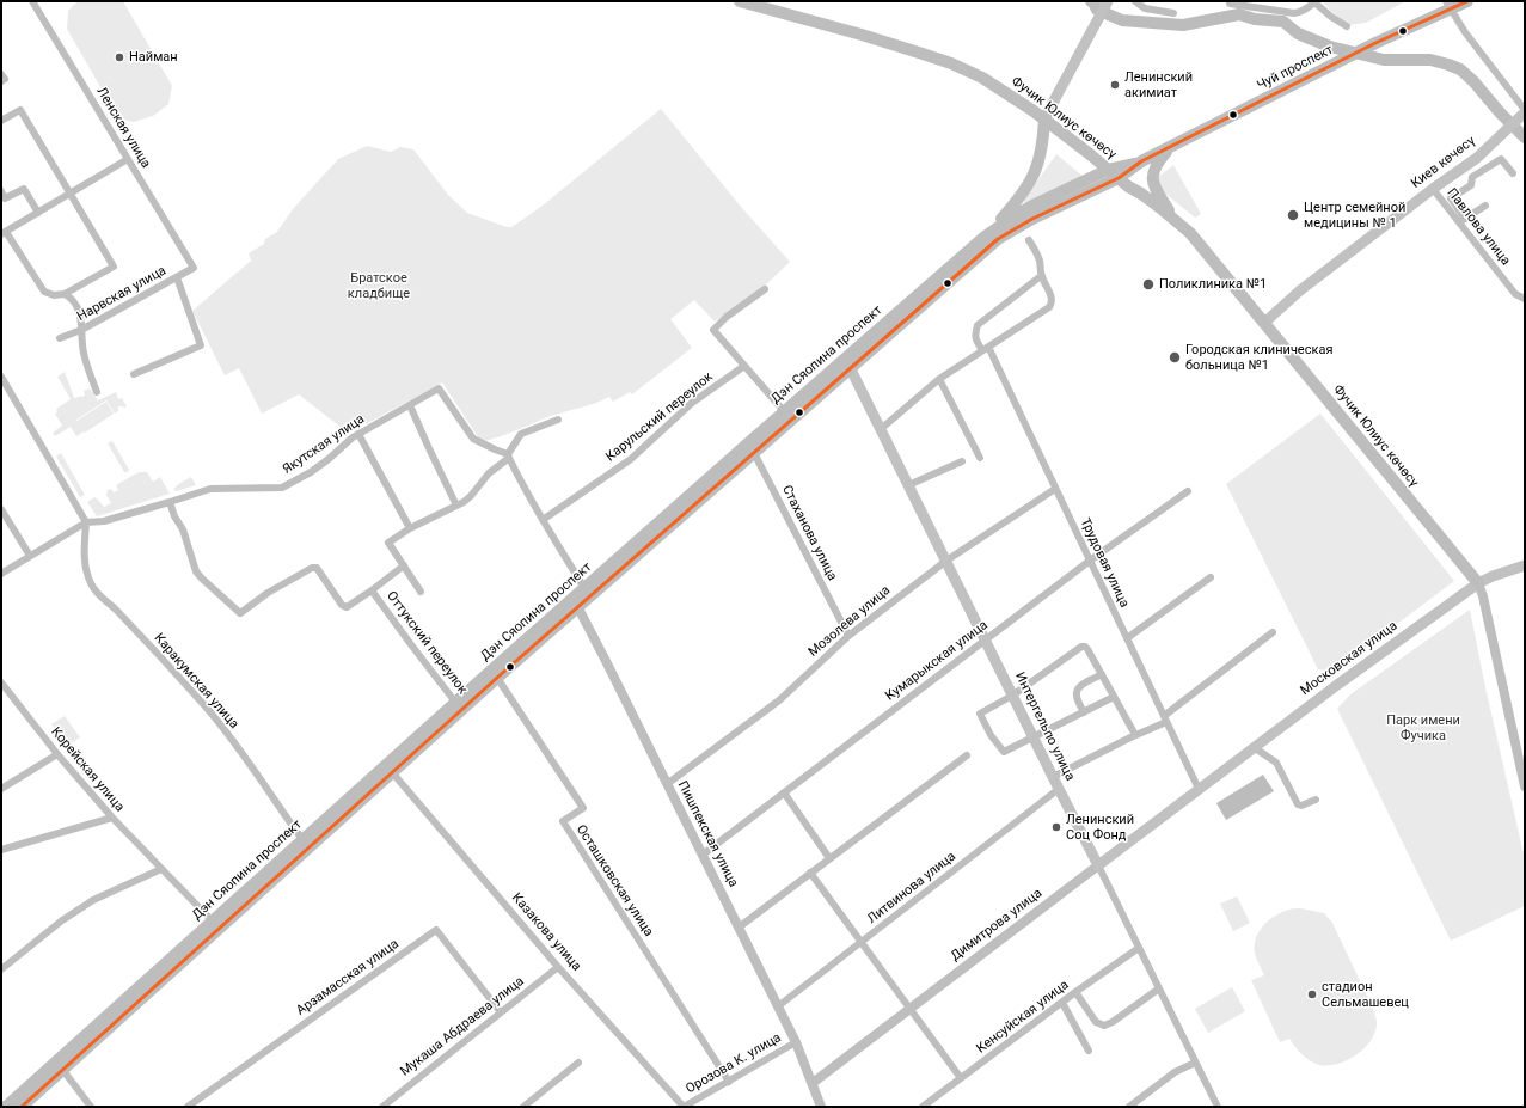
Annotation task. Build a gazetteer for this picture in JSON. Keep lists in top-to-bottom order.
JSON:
{
  "streets": {
    "main road": [
      "Чуй проспект",
      "Фучик Юлиус көчөсү",
      "Киев көчөсү",
      "Дэн Сяопина проспект",
      "Московская улица",
      "Интергельпо улица",
      "Димитрова улица"
    ],
    "street": [
      "Ленская улица",
      "Павлова улица",
      "Нарвская улица",
      "Карульский переулок",
      "Якутская улица",
      "Стаханова улица",
      "Трудовая улица",
      "Мозолева улица",
      "Оттукский переулок",
      "Кумарыкская улица",
      "Каракумская улица",
      "Корейская улица",
      "Пишпекская улица",
      "Осташковская улица",
      "Литвинова улица",
      "Казакова улица",
      "Арзамасская улица",
      "Кенсуйская улица",
      "Мукаша Абдраева улица",
      "Орозова К. улица"
    ]
  },
  "crossings": [
    ["Чуй проспект", "Фучик Юлиус көчөсү"],
    ["Чуй проспект", "Дэн Сяопина проспект"],
    ["Фучик Юлиус көчөсү", "Киев көчөсү"],
    ["Фучик Юлиус көчөсү", "Дэн Сяопина проспект"],
    ["Фучик Юлиус көчөсү", "Московская улица"],
    ["Ленская улица", "Нарвская улица"],
    ["Киев көчөсү", "Павлова улица"],
    ["Дэн Сяопина проспект", "Стаханова улица"],
    ["Дэн Сяопина проспект", "Оттукский переулок"],
    ["Дэн Сяопина проспект", "Каракумская улица"],
    ["Дэн Сяопина проспект", "Интергельпо улица"],
    ["Дэн Сяопина проспект", "Корейская улица"],
    ["Дэн Сяопина проспект", "Пишпекская улица"],
    ["Дэн Сяопина проспект", "Осташковская улица"],
    ["Дэн Сяопина проспект", "Казакова улица"],
    ["Якутская улица", "Оттукский переулок"],
    ["Якутская улица", "Каракумская улица"],
    ["Стаханова улица", "Мозолева улица"],
    ["Трудовая улица", "Мозолева улица"],
    ["Трудовая улица", "Московская улица"],
    ["Трудовая улица", "Кумарыкская улица"],
    ["Трудовая улица", "Димитрова улица"],
    ["Мозолева улица", "Интергельпо улица"],
    ["Мозолева улица", "Пишпекская улица"],
    ["Московская улица", "Димитрова улица"],
    ["Кумарыкская улица", "Интергельпо улица"],
    ["Кумарыкская улица", "Пишпекская улица"],
    ["Интергельпо улица", "Литвинова улица"],
    ["Интергельпо улица", "Димитрова улица"],
    ["Интергельпо улица", "Кенсуйская улица"],
    ["Пишпекская улица", "Литвинова улица"],
    ["Пишпекская улица", "Димитрова улица"],
    ["Пишпекская улица", "Орозова К. улица"],
    ["Осташковская улица", "Орозова К. улица"],
    ["Казакова улица", "Мукаша Абдраева улица"],
    ["Казакова улица", "Орозова К. улица"],
    ["Арзамасская улица", "Мукаша Абдраева улица"]
  ],
  "parks": ["Братское кладбище", "Парк имени Фучика"],
  "places": [
    "Найман",
    "Ленинский акимиат",
    "Центр семейной медицины № 1",
    "Поликлиника №1",
    "Городская клиническая больница №1",
    "Ленинский Соц Фонд",
    "стадион Сельмашевец"
  ]
}
